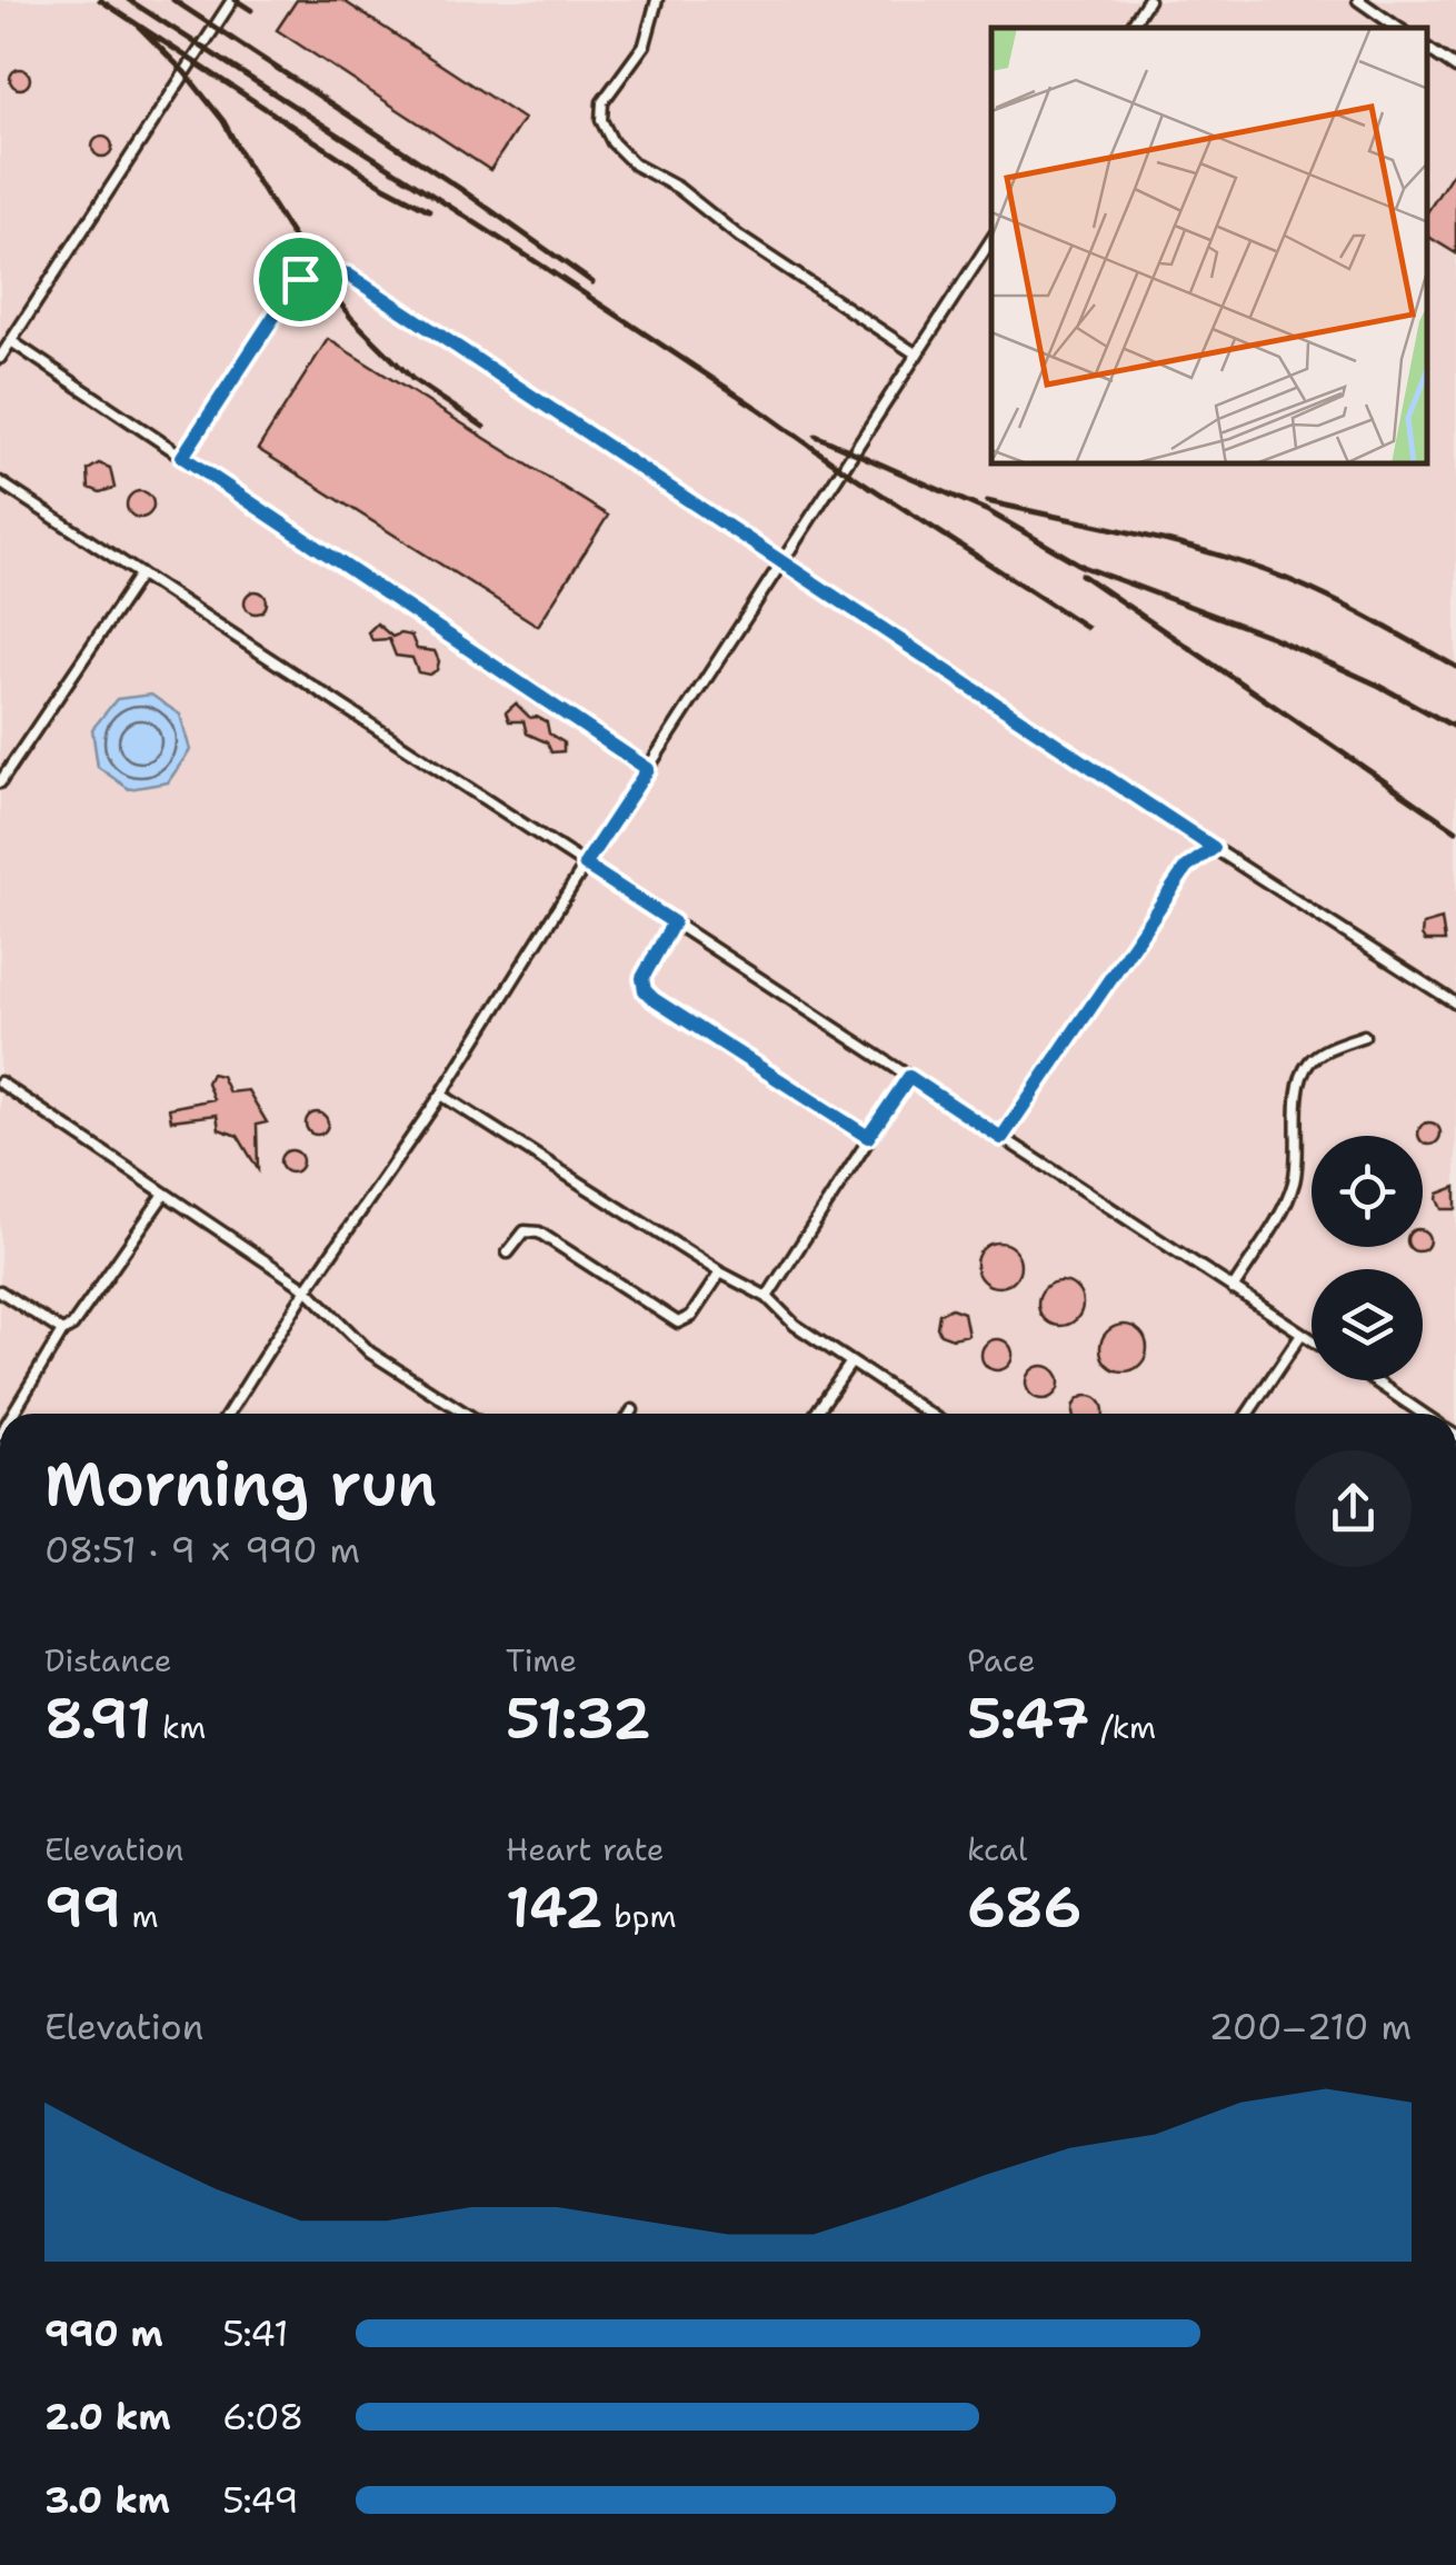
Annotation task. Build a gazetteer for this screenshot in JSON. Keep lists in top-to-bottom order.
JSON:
{
  "page": {
    "heading": ["Morning run", "08:51 · 9 × 990 m"],
    "stats": [
      ["Distance", "8.91 km"],
      ["Time", "51:32"],
      ["Pace", "5:47 /km"],
      ["Elevation", "99 m"],
      ["Heart rate", "142 bpm"],
      ["kcal", "686"]
    ],
    "chart": ["Elevation", "200–210 m"],
    "list": [
      {
        "name": "990 m",
        "note": "5:41"
      },
      {
        "name": "2.0 km",
        "note": "6:08"
      },
      {
        "name": "3.0 km",
        "note": "5:49"
      }
    ]
  }
}
